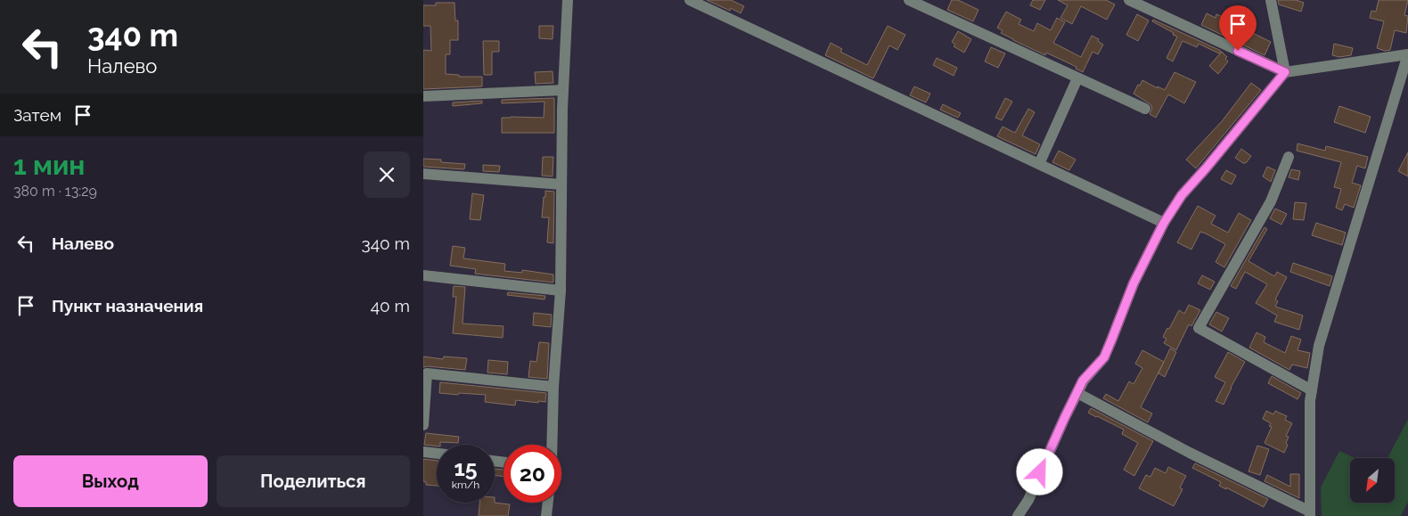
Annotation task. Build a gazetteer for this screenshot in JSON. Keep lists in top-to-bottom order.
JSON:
{
  "north": "bottom left",
  "page": {
    "turn": ["340 m", "Налево"],
    "then": "Затем",
    "heading": ["1 мин", "380 m · 13:29"],
    "list": [
      {
        "name": "Налево",
        "value": "340 m"
      },
      {
        "name": "Пункт назначения",
        "value": "40 m"
      }
    ],
    "speed": "15 km/h",
    "limit": "20",
    "buttons": ["Выход", "Поделиться"]
  }
}
